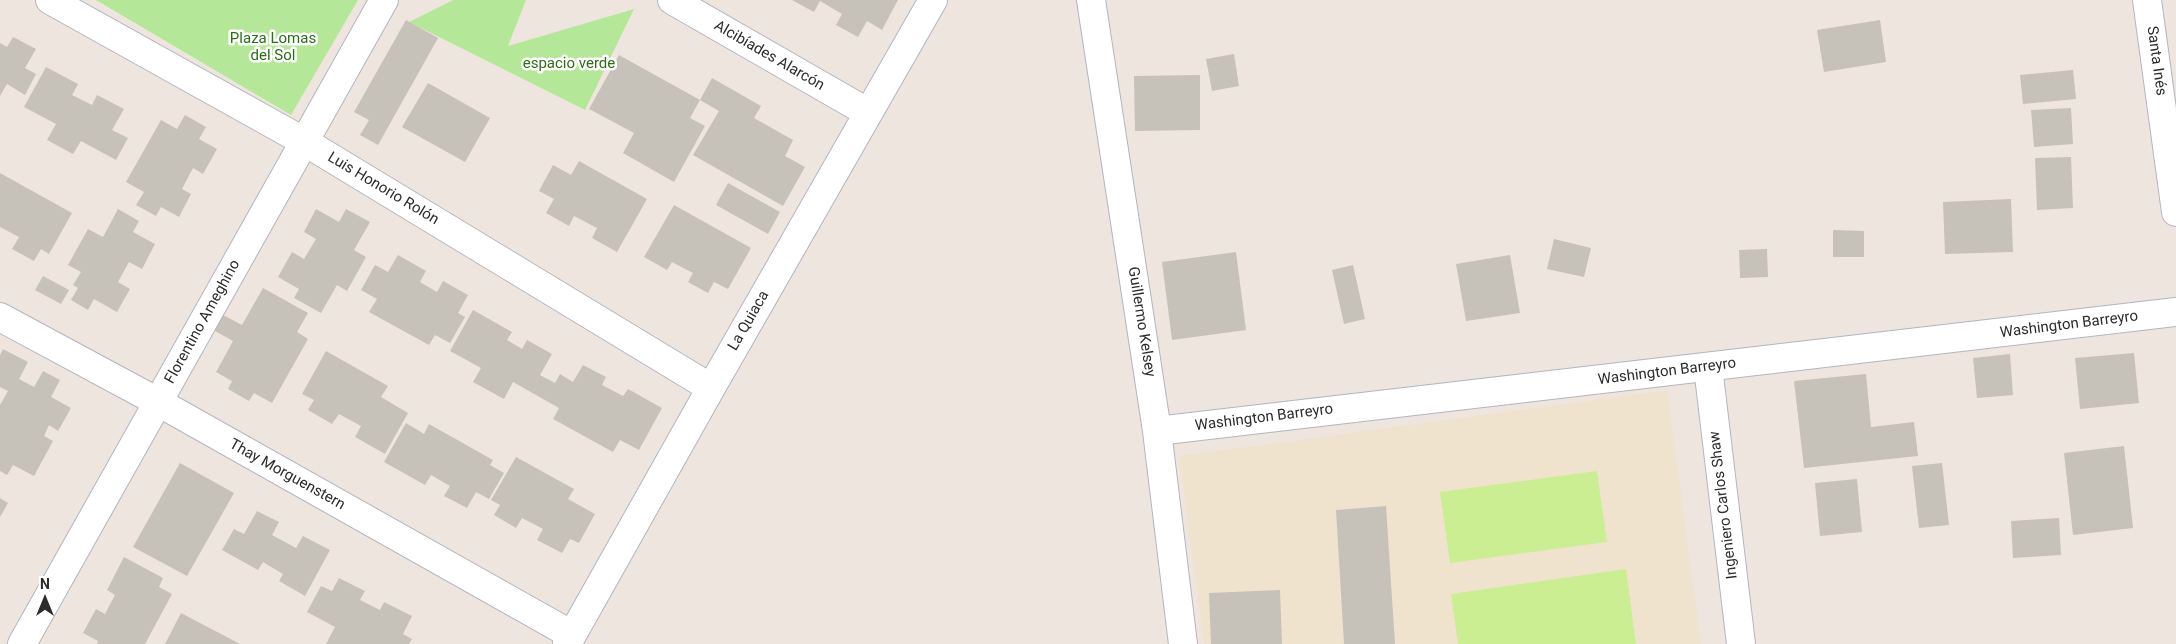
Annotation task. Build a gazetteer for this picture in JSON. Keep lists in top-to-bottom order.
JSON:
{
  "streets": {
    "street": [
      "Alcibíades Alarcón",
      "Santa Inés",
      "Luis Honorio Rolón",
      "La Quiaca",
      "Florentino Ameghino",
      "Guillermo Kelsey",
      "Washington Barreyro",
      "Thay Morguenstern",
      "Ingeniero Carlos Shaw"
    ]
  },
  "crossings": [
    ["Alcibíades Alarcón", "La Quiaca"],
    ["Luis Honorio Rolón", "La Quiaca"],
    ["Luis Honorio Rolón", "Florentino Ameghino"],
    ["La Quiaca", "Thay Morguenstern"],
    ["Florentino Ameghino", "Thay Morguenstern"],
    ["Guillermo Kelsey", "Washington Barreyro"],
    ["Washington Barreyro", "Ingeniero Carlos Shaw"]
  ],
  "parks": ["Plaza Lomas del Sol", "espacio verde"],
  "north": "top"
}
